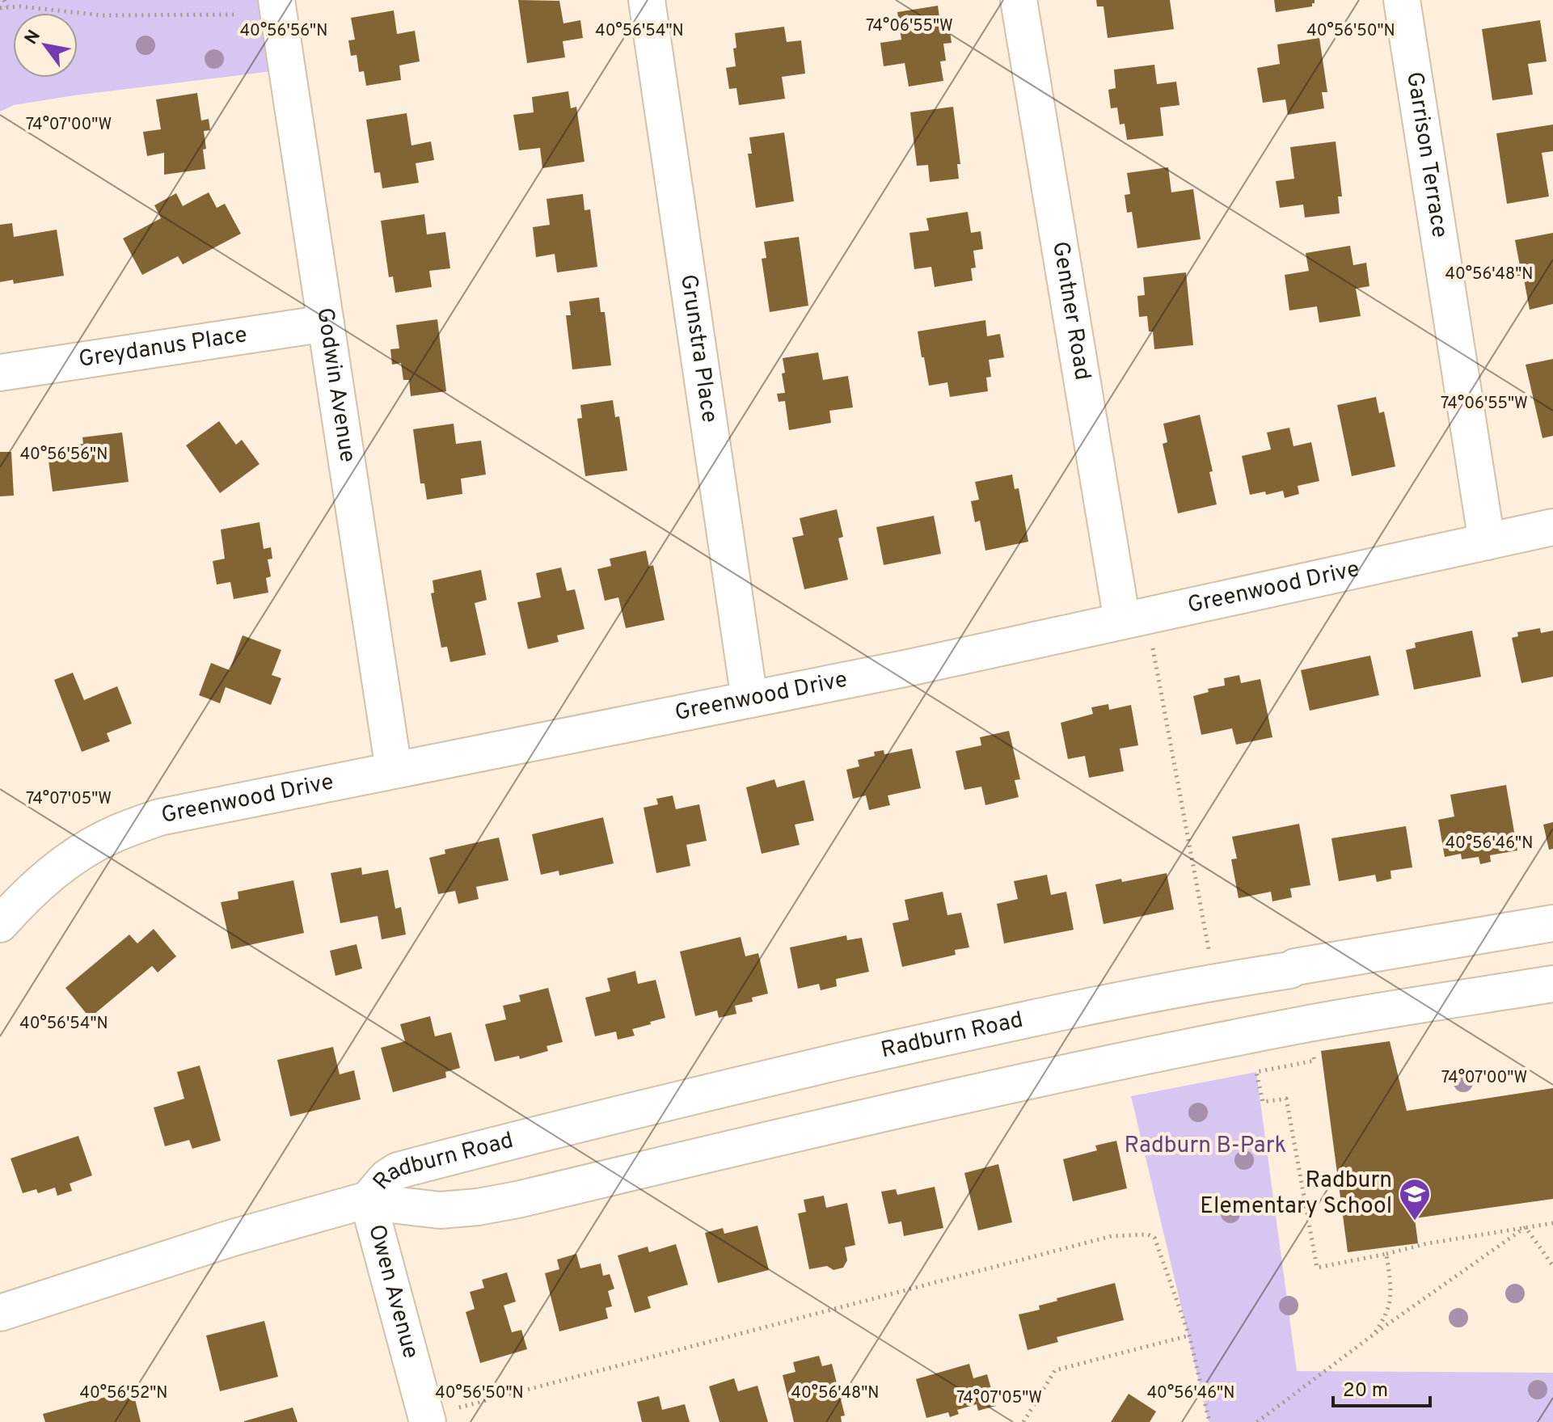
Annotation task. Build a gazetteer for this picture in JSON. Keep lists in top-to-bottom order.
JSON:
{
  "streets": {
    "street": [
      "Garrison Terrace",
      "Gentner Road",
      "Greydanus Place",
      "Grunstra Place",
      "Godwin Avenue",
      "Greenwood Drive",
      "Radburn Road",
      "Owen Avenue"
    ]
  },
  "crossings": [
    ["Garrison Terrace", "Greenwood Drive"],
    ["Gentner Road", "Greenwood Drive"],
    ["Greydanus Place", "Godwin Avenue"],
    ["Grunstra Place", "Greenwood Drive"],
    ["Godwin Avenue", "Greenwood Drive"],
    ["Radburn Road", "Owen Avenue"]
  ],
  "parks": ["Radburn B-Park"],
  "places": {
    "school or university": ["Radburn Elementary School"]
  },
  "scale_bar": "20 m",
  "north": "top left",
  "coordinates": [
    "74°06'55\"W",
    "40°56'56\"N",
    "40°56'54\"N",
    "40°56'50\"N",
    "74°07'00\"W",
    "40°56'48\"N",
    "74°07'05\"W",
    "40°56'46\"N",
    "40°56'52\"N"
  ]
}
